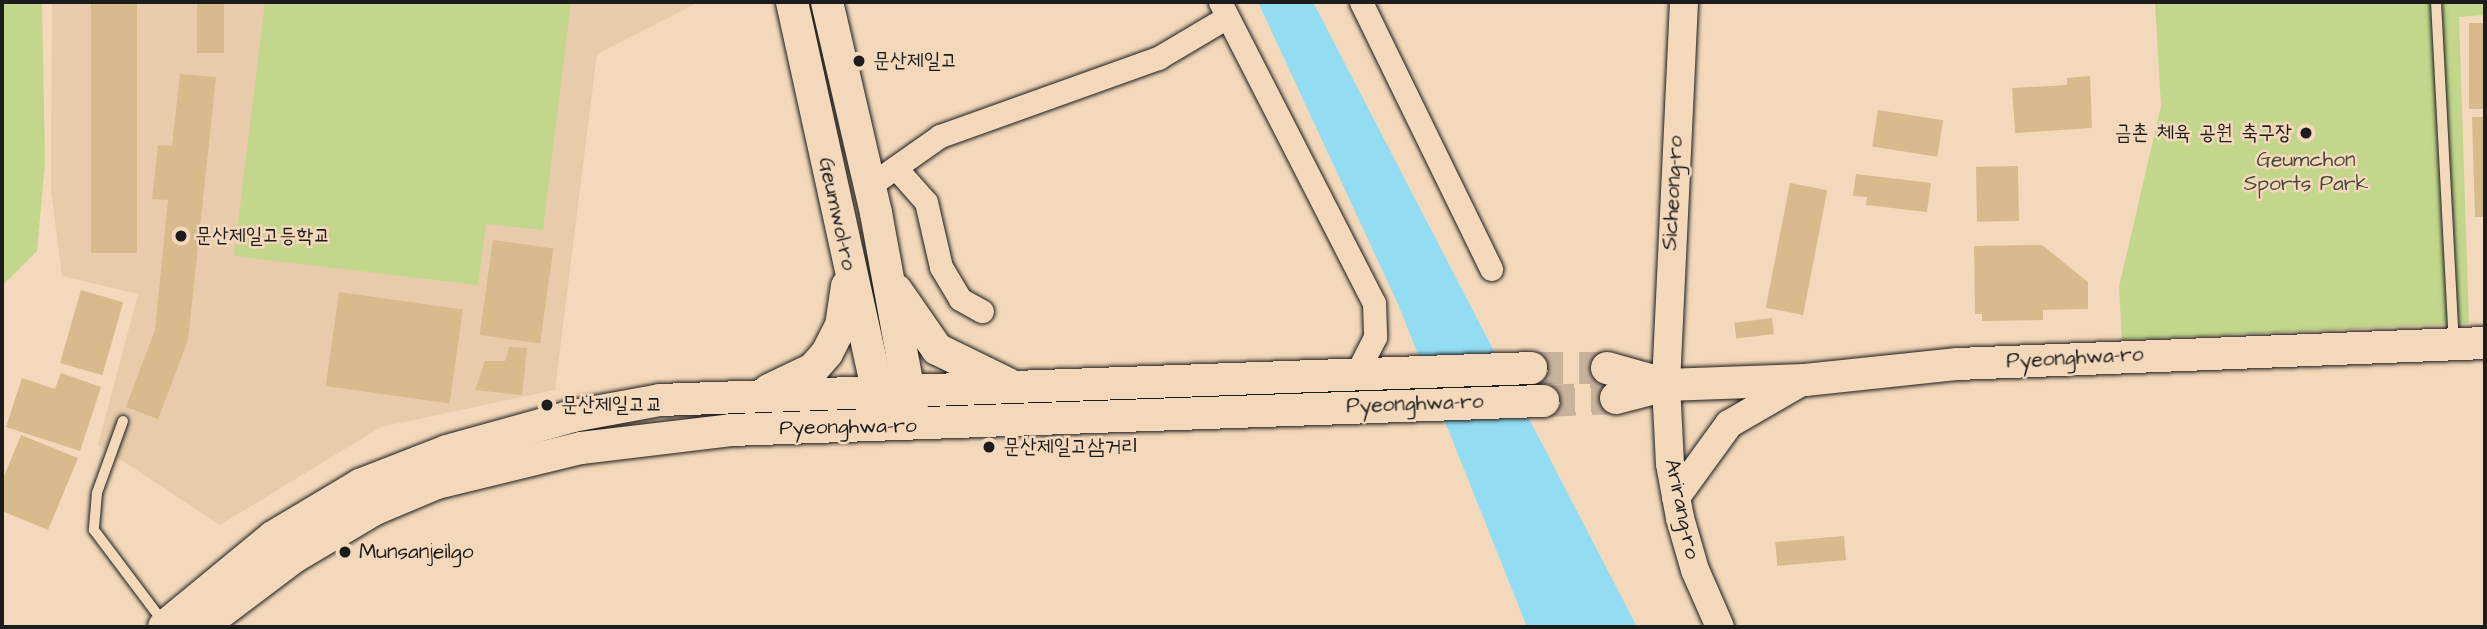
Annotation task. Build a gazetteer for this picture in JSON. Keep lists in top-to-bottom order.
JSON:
{
  "streets": {
    "main road": ["Geumwol-ro", "Pyeonghwa-ro"],
    "street": ["Sicheong-ro", "Arirang-ro"]
  },
  "crossings": [
    ["Sicheong-ro", "Pyeonghwa-ro"],
    ["Sicheong-ro", "Arirang-ro"],
    ["Geumwol-ro", "Pyeonghwa-ro"],
    ["Pyeonghwa-ro", "Arirang-ro"]
  ],
  "parks": ["Geumchon Sports Park"],
  "places": [
    "문산제일고",
    "금촌 체육 공원 축구장",
    "문산제일고등학교",
    "문산제일고교",
    "문산제일고삼거리",
    "Munsanjeilgo"
  ]
}
